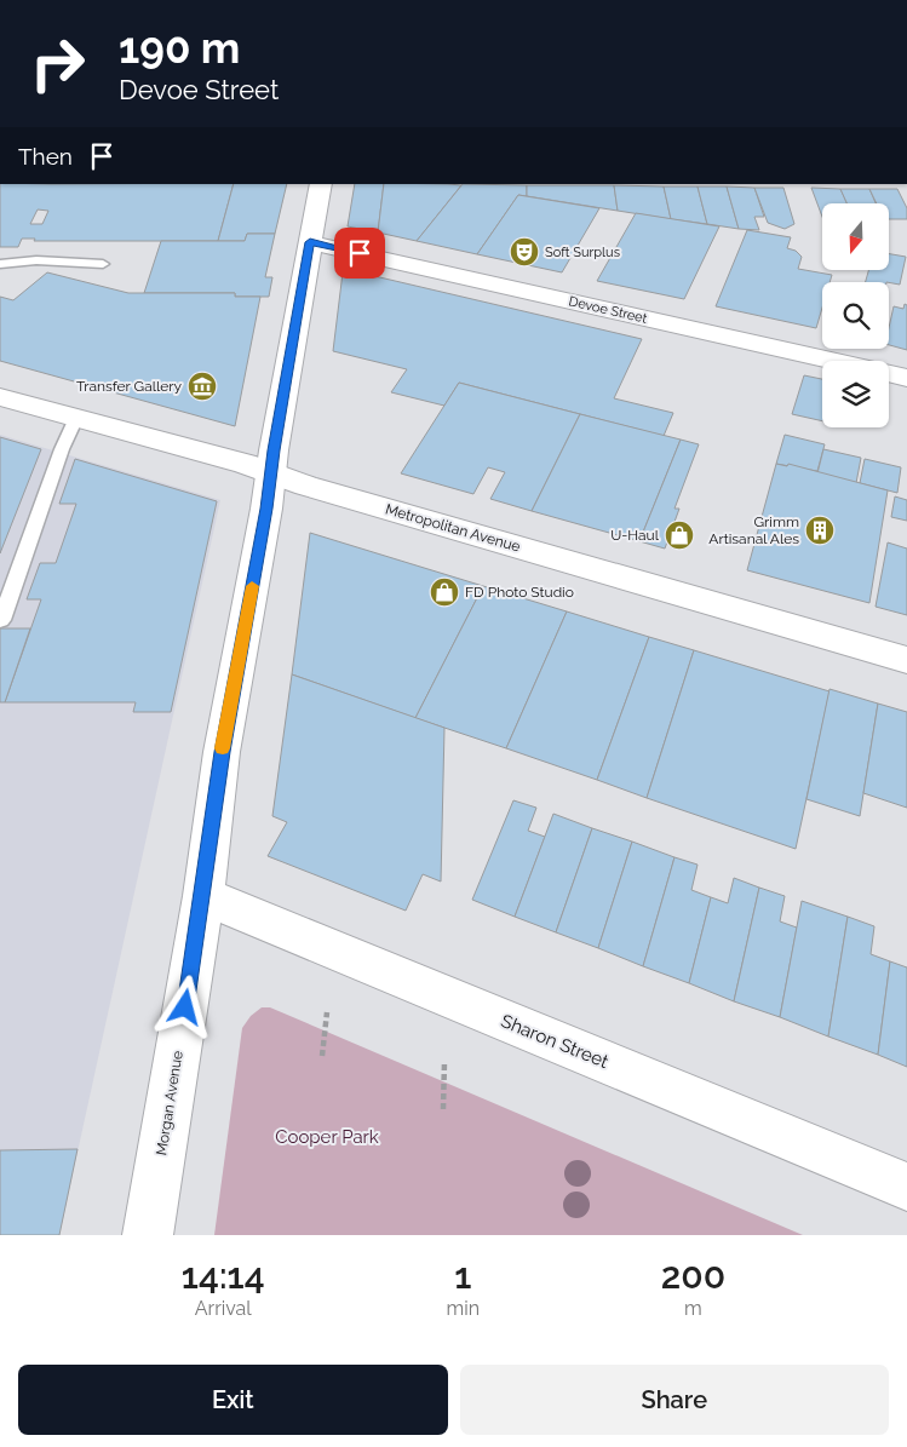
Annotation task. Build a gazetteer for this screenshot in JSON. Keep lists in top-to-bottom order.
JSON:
{
  "streets": {
    "street": [
      "Devoe Street",
      "Metropolitan Avenue",
      "Sharon Street",
      "Morgan Avenue"
    ]
  },
  "crossings": [
    ["Devoe Street", "Morgan Avenue"],
    ["Metropolitan Avenue", "Morgan Avenue"],
    ["Sharon Street", "Morgan Avenue"]
  ],
  "parks": ["Cooper Park"],
  "places": {
    "theatre": ["Soft Surplus"],
    "museum": ["Transfer Gallery"],
    "building": ["Grimm Artisanal Ales"],
    "shop": ["U-Haul", "FD Photo Studio"]
  },
  "north": "bottom",
  "page": {
    "turn": ["190 m", "Devoe Street"],
    "then": "Then",
    "eta": [
      "14:14",
      "Arrival",
      "1",
      "min",
      "200",
      "m"
    ],
    "buttons": ["Exit", "Share"]
  }
}
